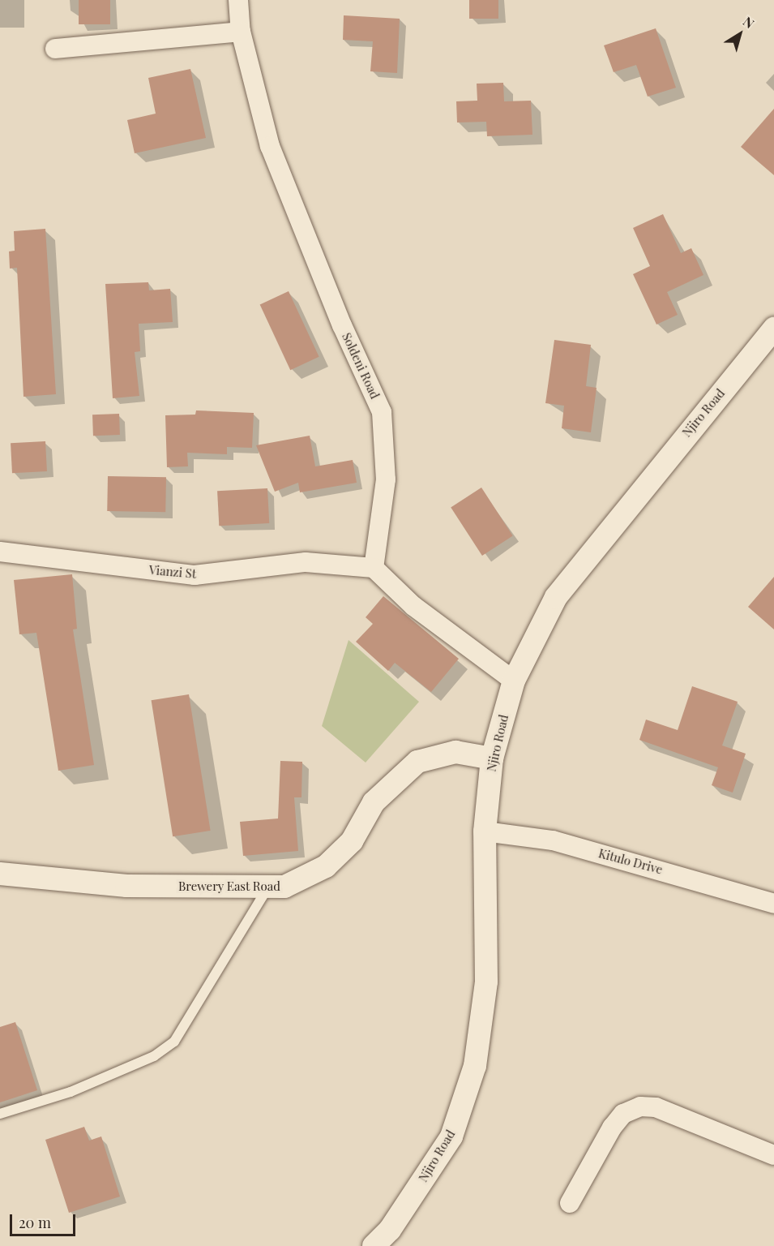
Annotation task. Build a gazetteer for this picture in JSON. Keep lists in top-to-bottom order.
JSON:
{
  "streets": {
    "street": [
      "Soldeni Road",
      "Njiro Road",
      "Vianzi St",
      "Kitulo Drive",
      "Brewery East Road"
    ]
  },
  "crossings": [
    ["Soldeni Road", "Vianzi St"],
    ["Njiro Road", "Kitulo Drive"],
    ["Njiro Road", "Brewery East Road"]
  ],
  "scale_bar": "20 m",
  "north": "top right"
}
